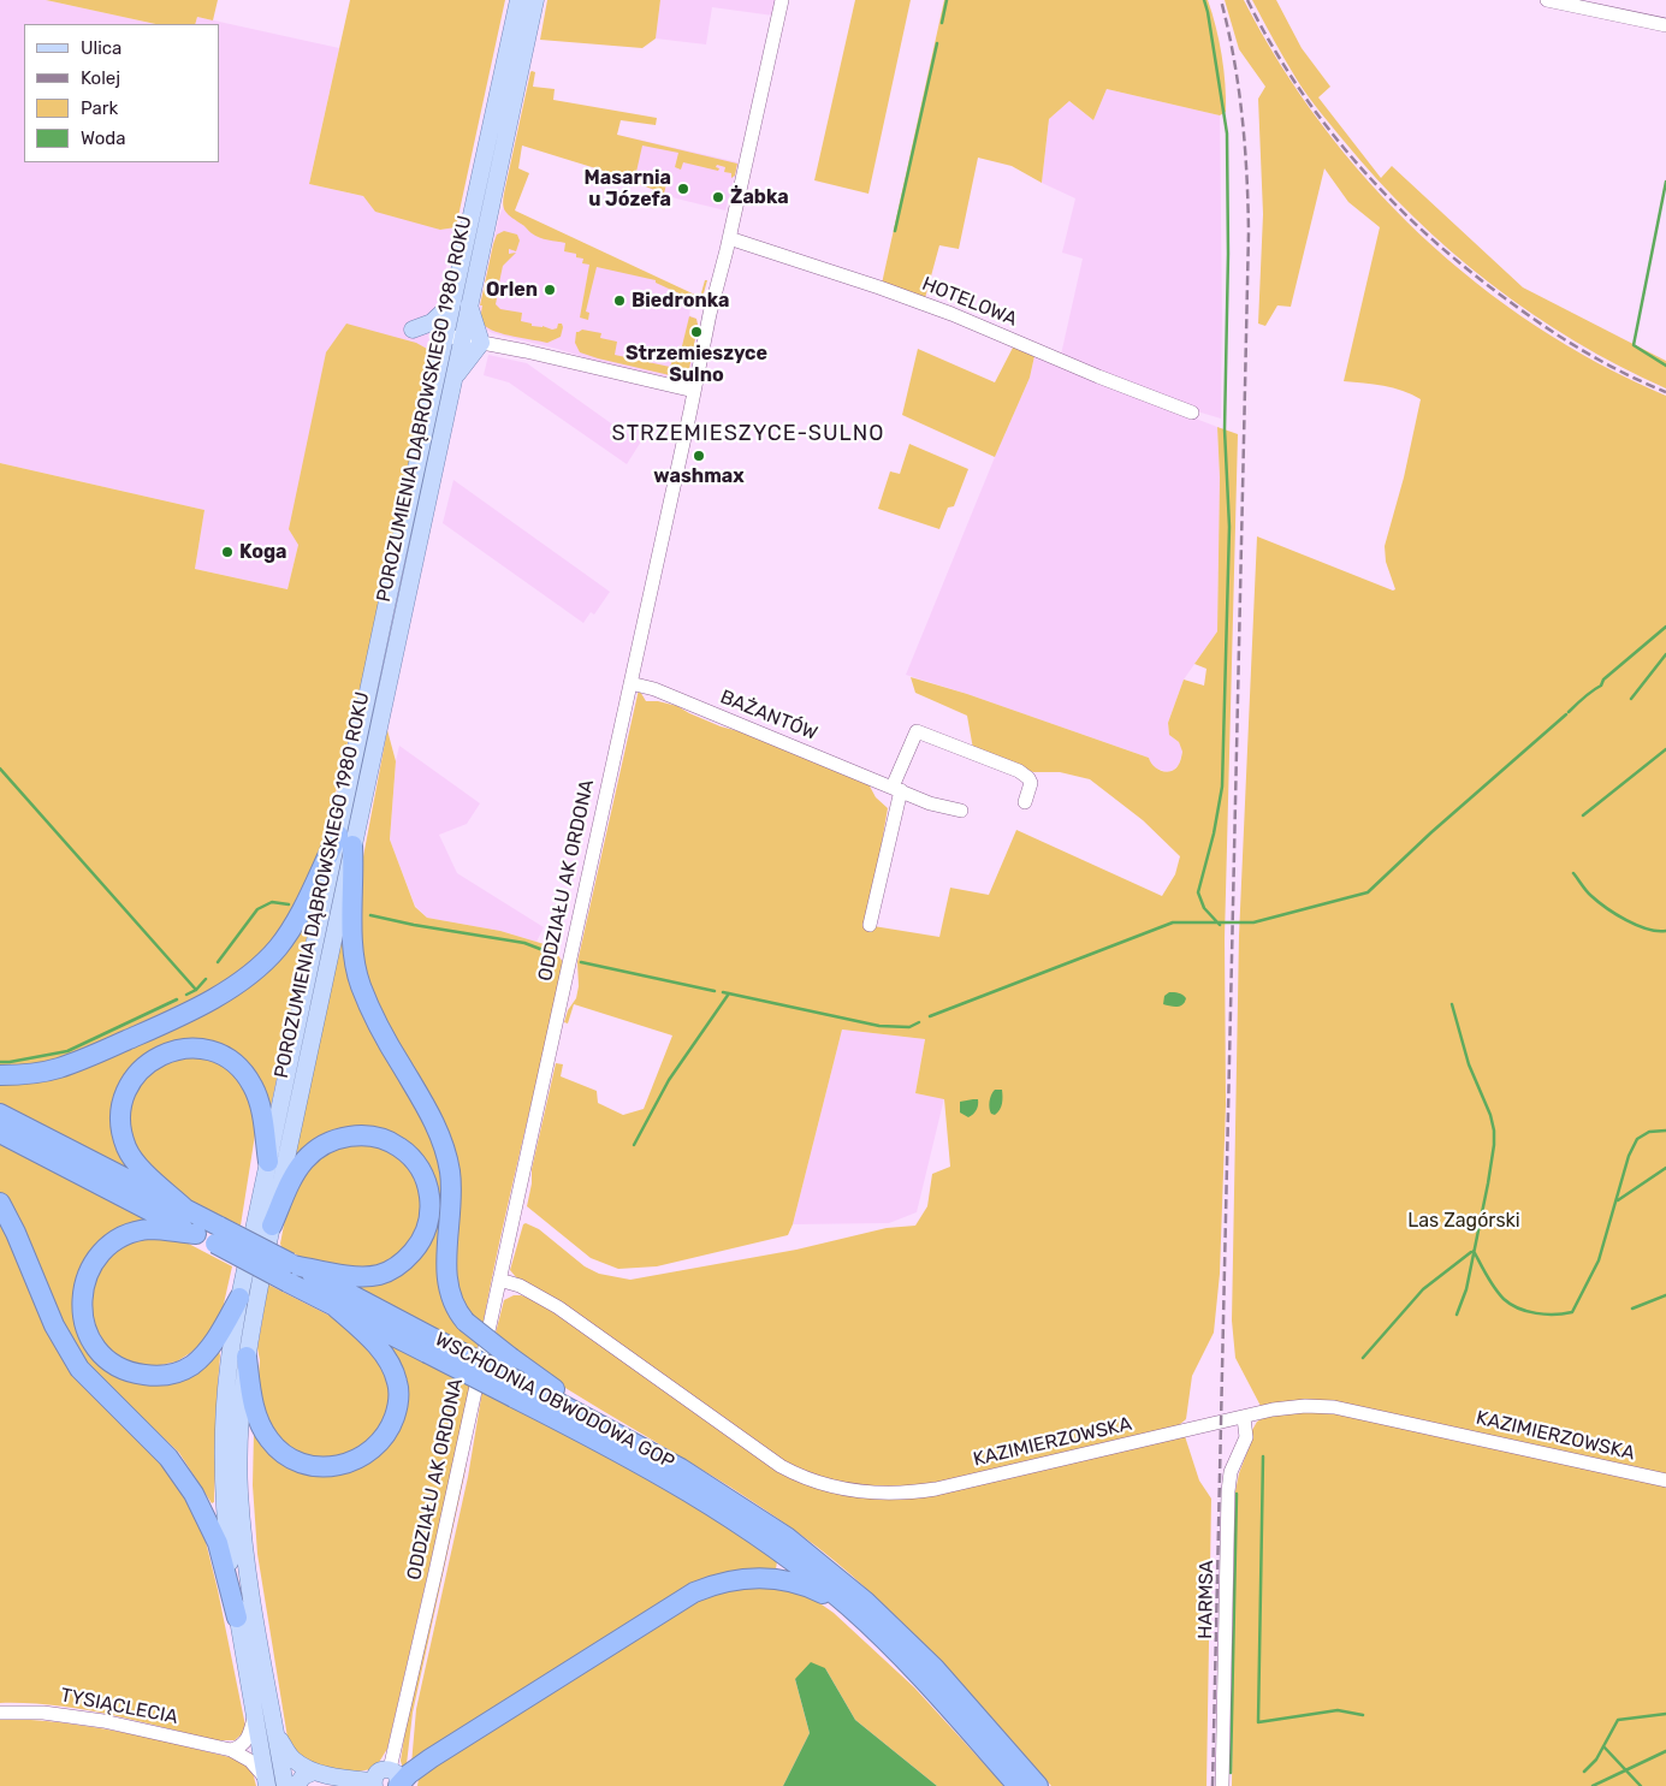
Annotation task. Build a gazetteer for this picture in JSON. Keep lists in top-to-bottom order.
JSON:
{
  "streets": {
    "highway": ["WSCHODNIA OBWODOWA GOP"],
    "main road": ["POROZUMIENIA DĄBROWSKIEGO 1980 ROKU"],
    "street": [
      "HOTELOWA",
      "BAŻANTÓW",
      "ODDZIAŁU AK ORDONA",
      "KAZIMIERZOWSKA",
      "HARMSA",
      "TYSIĄCLECIA"
    ]
  },
  "crossings": [
    ["HOTELOWA", "ODDZIAŁU AK ORDONA"],
    ["POROZUMIENIA DĄBROWSKIEGO 1980 ROKU", "TYSIĄCLECIA"],
    ["BAŻANTÓW", "ODDZIAŁU AK ORDONA"],
    ["ODDZIAŁU AK ORDONA", "KAZIMIERZOWSKA"],
    ["KAZIMIERZOWSKA", "HARMSA"]
  ],
  "districts": ["STRZEMIESZYCE-SULNO"],
  "parks": ["Las Zagórski"],
  "places": [
    "Masarnia u Józefa",
    "Żabka",
    "Orlen",
    "Biedronka",
    "Strzemieszyce Sulno",
    "washmax",
    "Koga"
  ],
  "legend": [
    "Ulica",
    "Kolej",
    "Park",
    "Woda"
  ]
}
